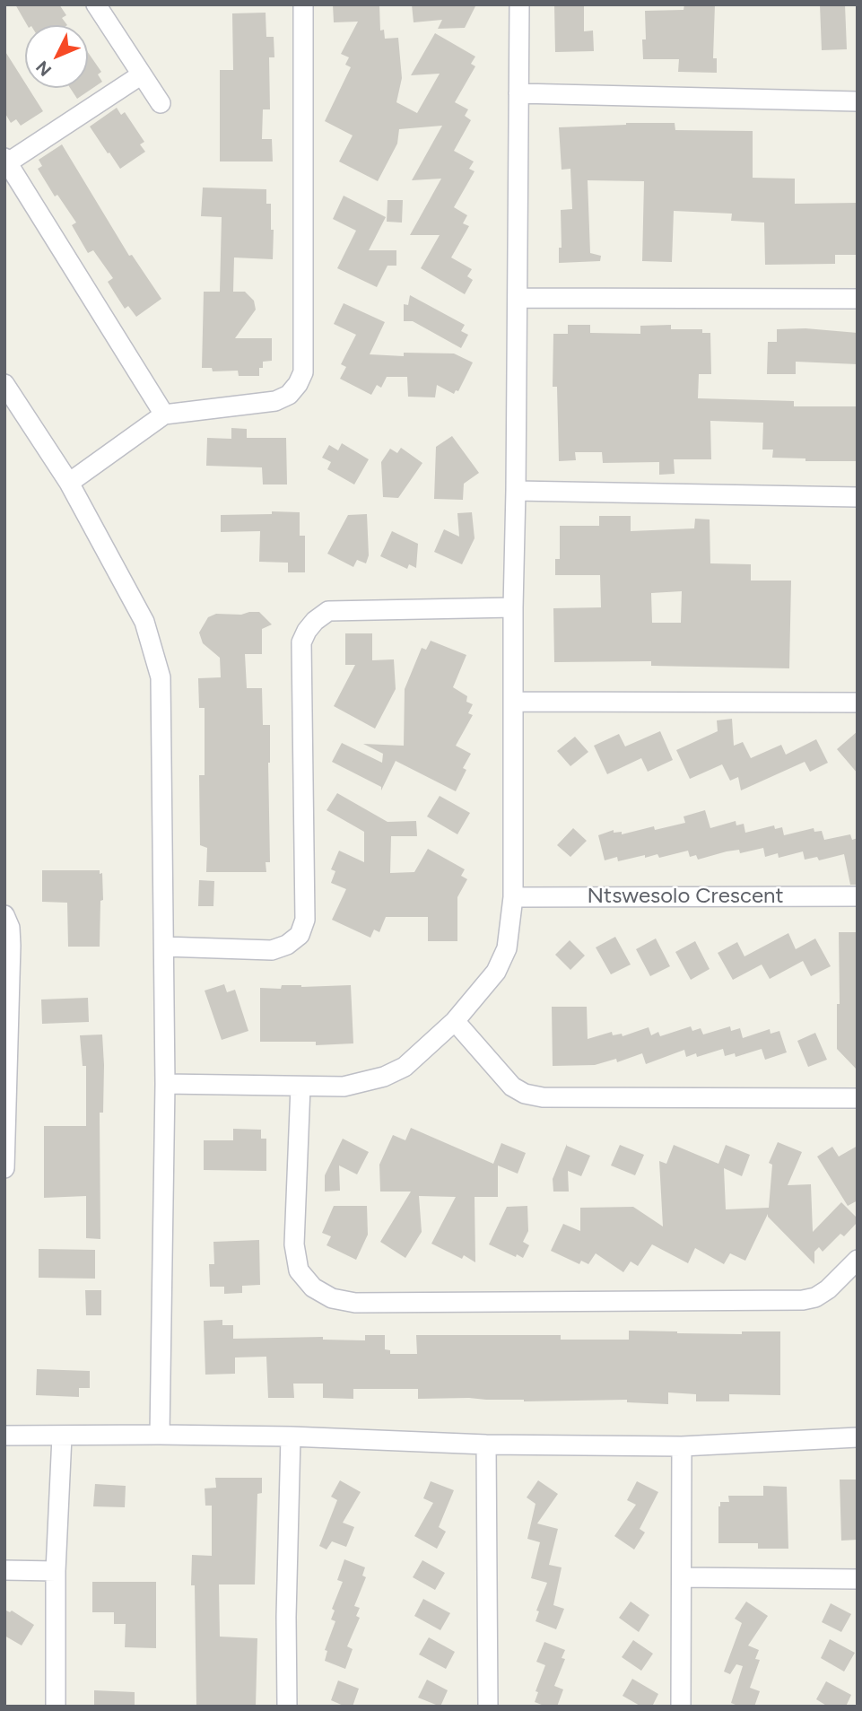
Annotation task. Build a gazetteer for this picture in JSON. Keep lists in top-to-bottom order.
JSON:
{
  "streets": {
    "street": ["Ntswesolo Crescent"]
  },
  "north": "bottom left"
}
